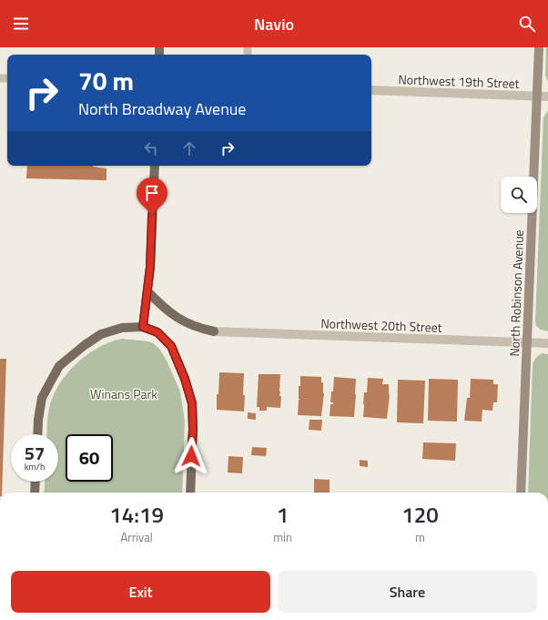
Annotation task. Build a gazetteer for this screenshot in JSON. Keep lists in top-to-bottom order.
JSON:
{
  "streets": {
    "street": ["Northwest 19th Street", "North Robinson Avenue", "Northwest 20th Street"]
  },
  "crossings": [
    ["Northwest 19th Street", "North Robinson Avenue"],
    ["North Robinson Avenue", "Northwest 20th Street"]
  ],
  "parks": ["Winans Park"],
  "page": {
    "header": "Navio",
    "turn": ["70 m", "North Broadway Avenue"],
    "speed": "57 km/h",
    "limit": "60",
    "eta": [
      "14:19",
      "Arrival",
      "1",
      "min",
      "120",
      "m"
    ],
    "buttons": ["Exit", "Share"]
  }
}
